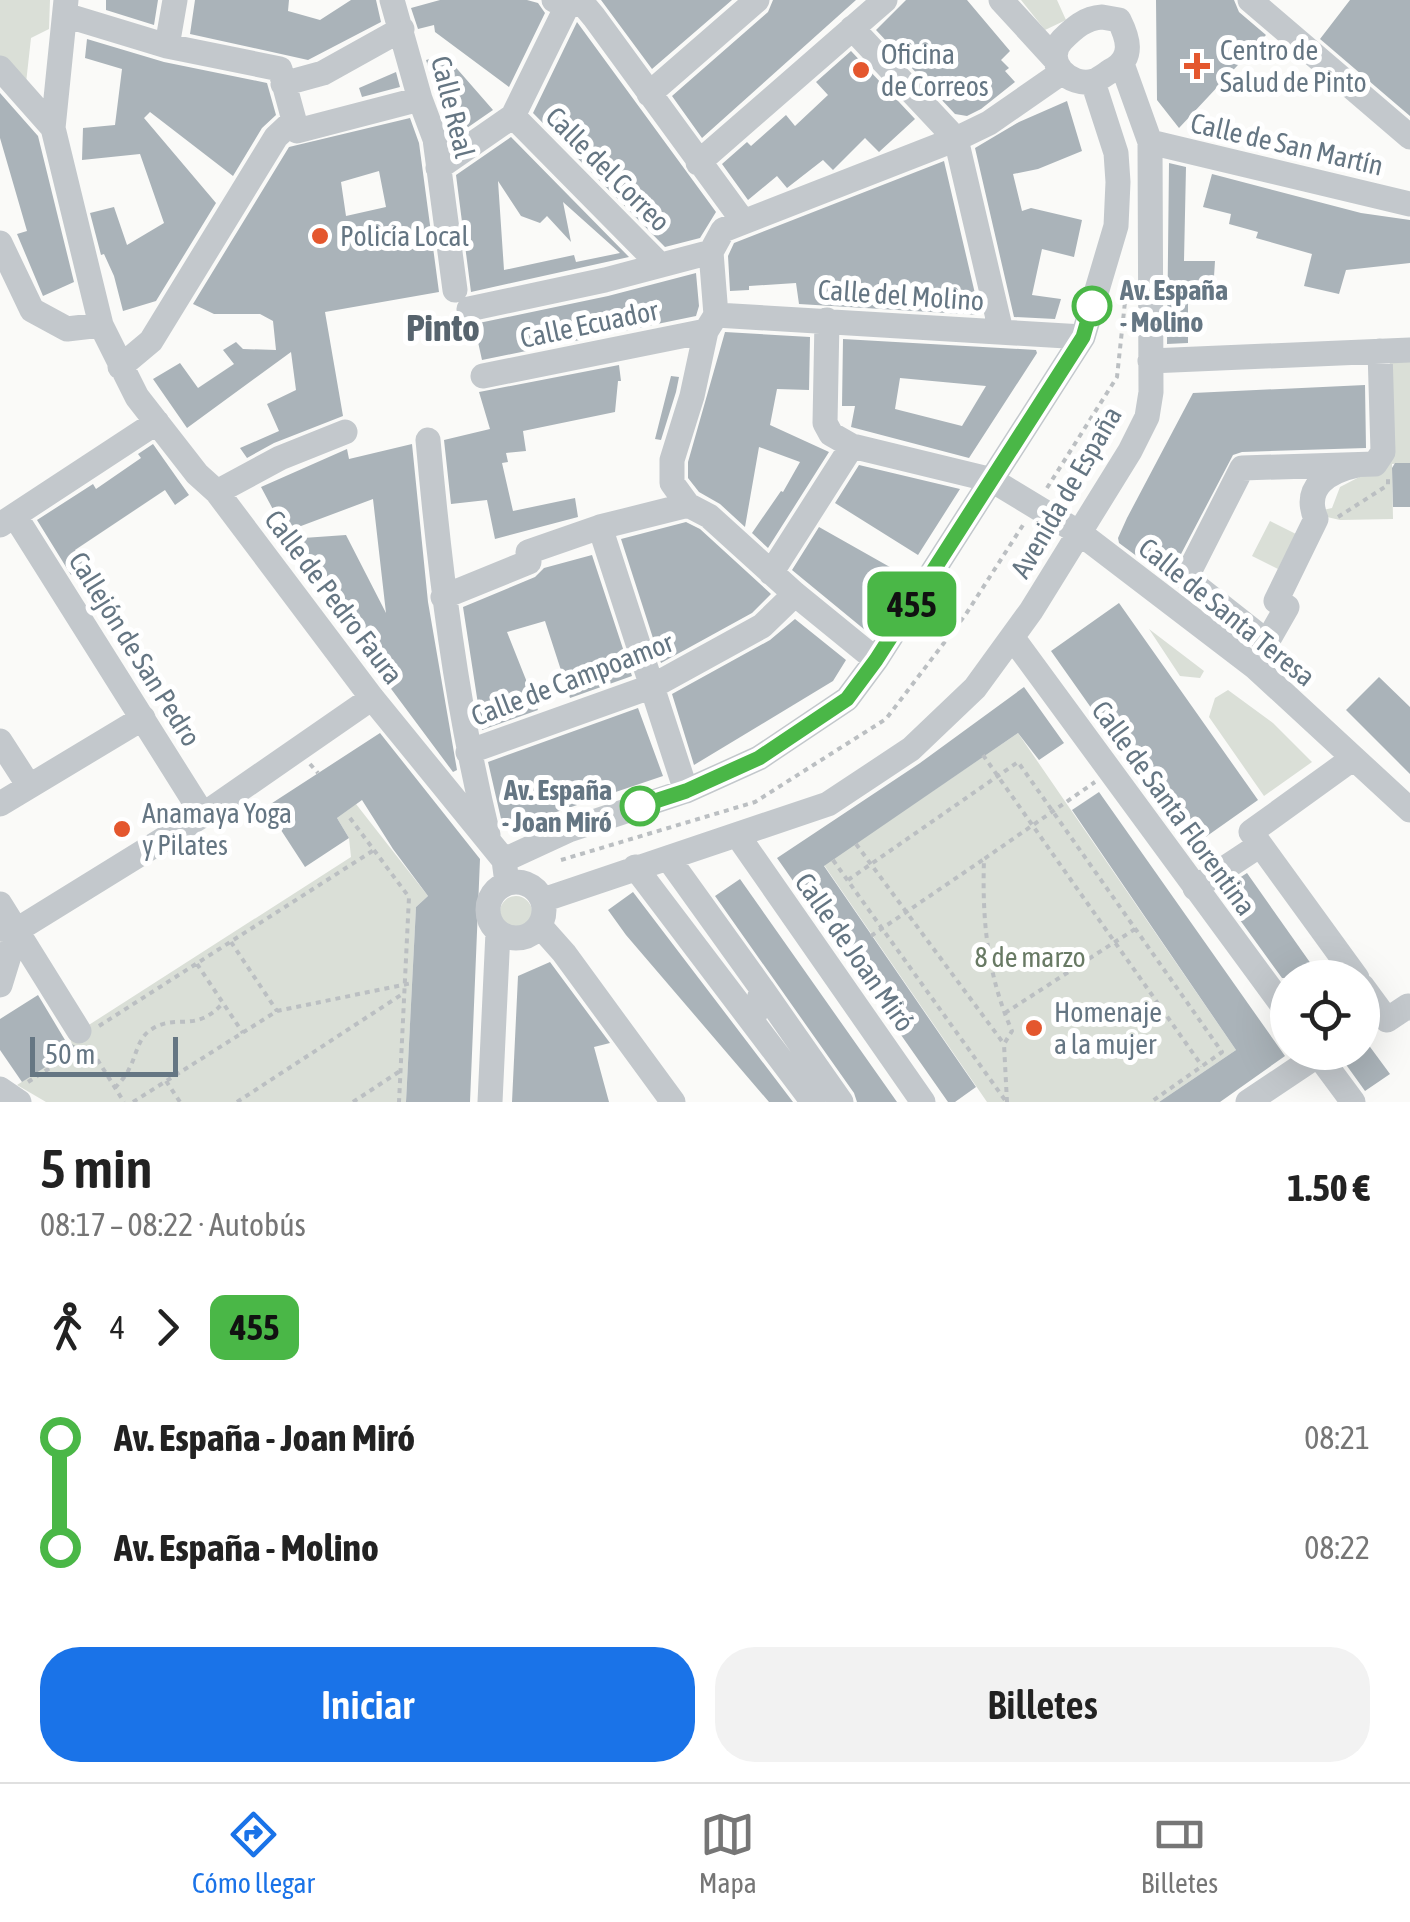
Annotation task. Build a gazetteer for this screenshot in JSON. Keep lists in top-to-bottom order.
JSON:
{
  "streets": {
    "street": [
      "Calle Real",
      "Calle de San Martín",
      "Calle del Correo",
      "Calle del Molino",
      "Calle Ecuador",
      "Avenida de España",
      "Calle de Pedro Faura",
      "Calle de Santa Teresa",
      "Callejón de San Pedro",
      "Calle de Campoamor",
      "Calle de Santa Florentina",
      "Calle de Joan Miró"
    ]
  },
  "crossings": [
    ["Calle Real", "Calle del Correo"],
    ["Calle de San Martín", "Avenida de España"],
    ["Calle del Molino", "Calle Ecuador"],
    ["Avenida de España", "Calle de Santa Teresa"],
    ["Avenida de España", "Calle de Santa Florentina"],
    ["Avenida de España", "Calle de Joan Miró"]
  ],
  "districts": ["Pinto"],
  "parks": ["8 de marzo"],
  "places": {
    "health": ["Centro de Salud de Pinto"],
    "other": [
      "Oficina de Correos",
      "Policía Local",
      "Av. España - Molino",
      "Av. España - Joan Miró",
      "Anamaya Yoga y Pilates",
      "Homenaje a la mujer"
    ]
  },
  "lines": ["bus line 455"],
  "scale_bar": "50 m",
  "page": {
    "on_map": "455",
    "scale": "50 m",
    "heading": ["5 min", "08:17 – 08:22 · Autobús", "1.50 €"],
    "legs": ["4", "455"],
    "list": [
      {
        "name": "Av. España - Joan Miró",
        "value": "08:21"
      },
      {
        "name": "Av. España - Molino",
        "value": "08:22"
      }
    ],
    "buttons": ["Iniciar", "Billetes"],
    "tabs": ["Cómo llegar", "Mapa", "Billetes"]
  }
}
